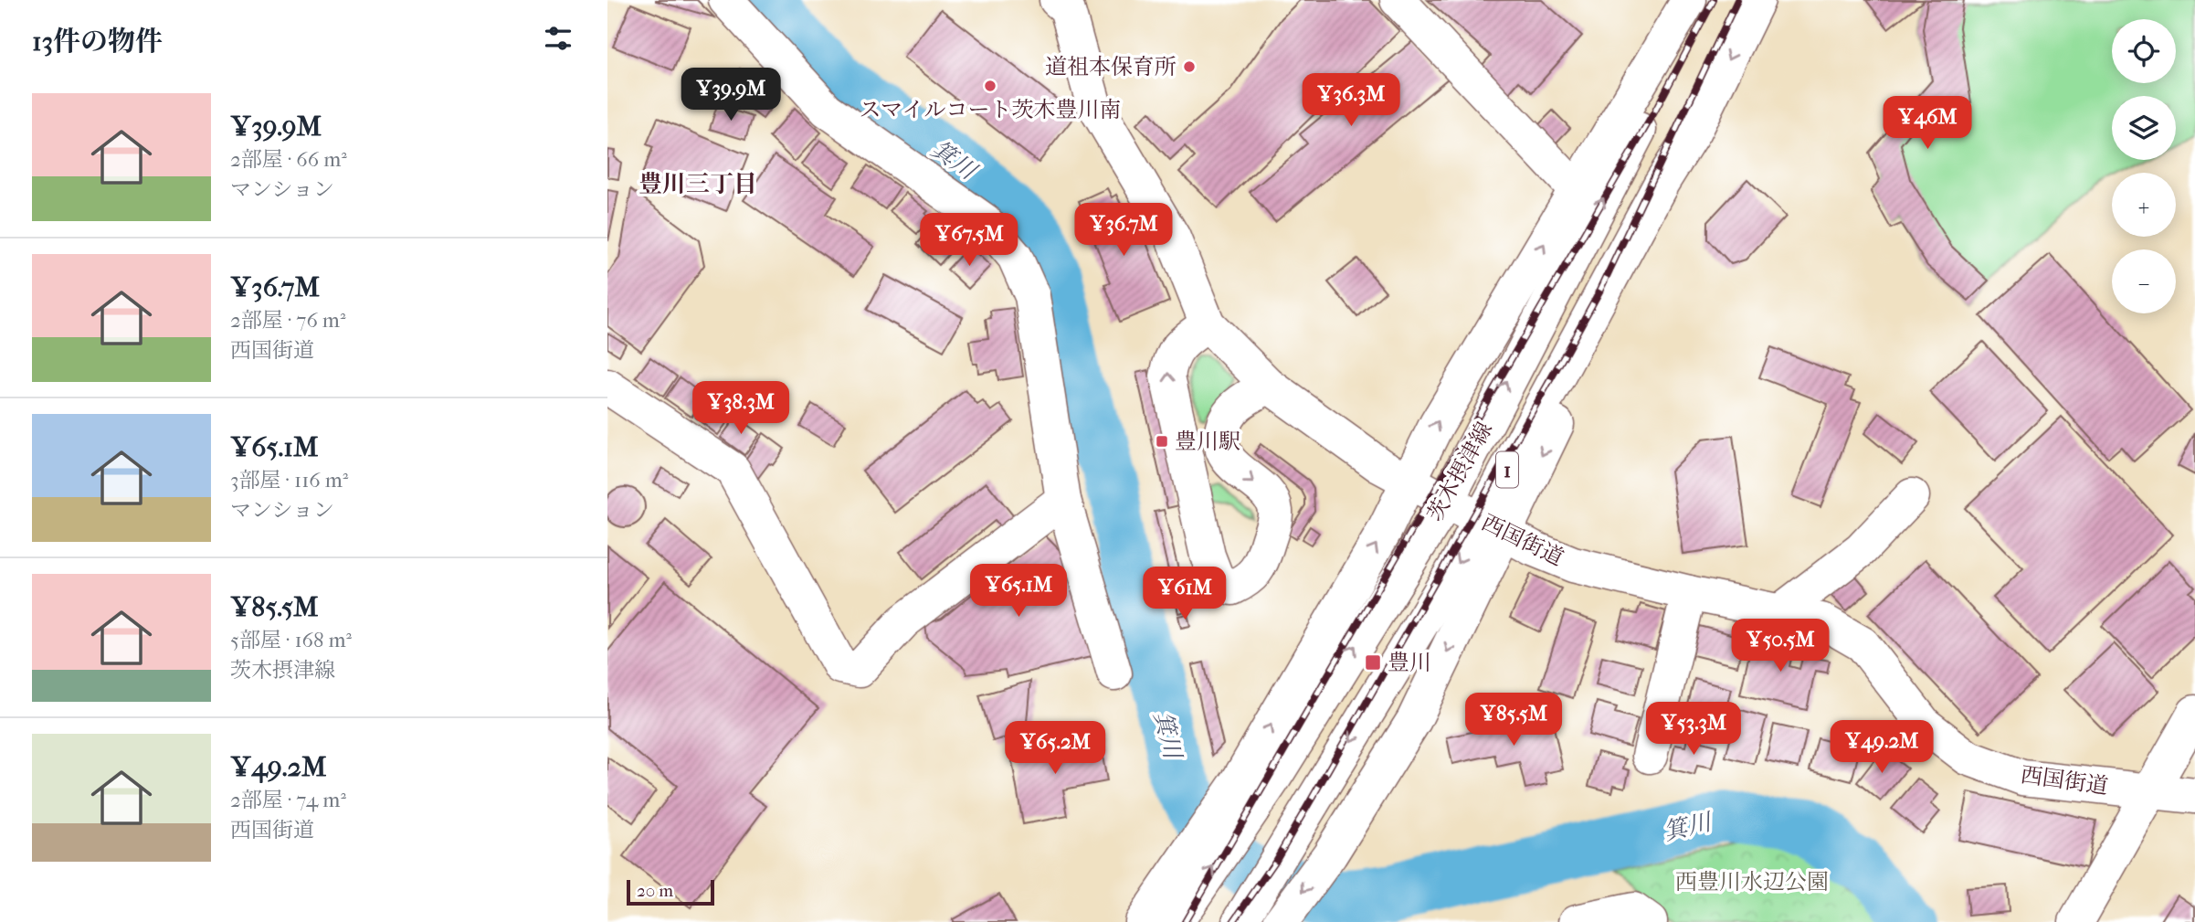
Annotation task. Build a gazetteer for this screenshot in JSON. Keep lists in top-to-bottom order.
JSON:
{
  "streets": {
    "street": ["1", "茨木摂津線", "西国街道"]
  },
  "crossings": [
    ["1", "茨木摂津線"],
    ["1", "西国街道"],
    ["茨木摂津線", "西国街道"]
  ],
  "districts": ["豊川三丁目"],
  "water": ["箕川"],
  "parks": ["西豊川水辺公園"],
  "places": {
    "other": ["道祖本保育所", "スマイルコート茨木豊川南"],
    "transit": ["豊川駅", "豊川"]
  },
  "scale_bar": "20 m",
  "page": {
    "heading": "13件の物件",
    "map_buttons": ["+", "−"],
    "price": [
      "¥39.9M",
      "¥36.3M",
      "¥46M",
      "¥36.7M",
      "¥67.5M",
      "¥38.3M",
      "¥65.1M",
      "¥61M",
      "¥50.5M",
      "¥85.5M",
      "¥53.3M",
      "¥49.2M",
      "¥65.2M"
    ],
    "list": [
      {
        "name": "¥39.9M",
        "note": "2部屋 · 66 m² · マンション"
      },
      {
        "name": "¥36.7M",
        "note": "2部屋 · 76 m² · 西国街道"
      },
      {
        "name": "¥65.1M",
        "note": "3部屋 · 116 m² · マンション"
      },
      {
        "name": "¥85.5M",
        "note": "5部屋 · 168 m² · 茨木摂津線"
      },
      {
        "name": "¥49.2M",
        "note": "2部屋 · 74 m² · 西国街道"
      }
    ],
    "scale": "20 m"
  }
}
